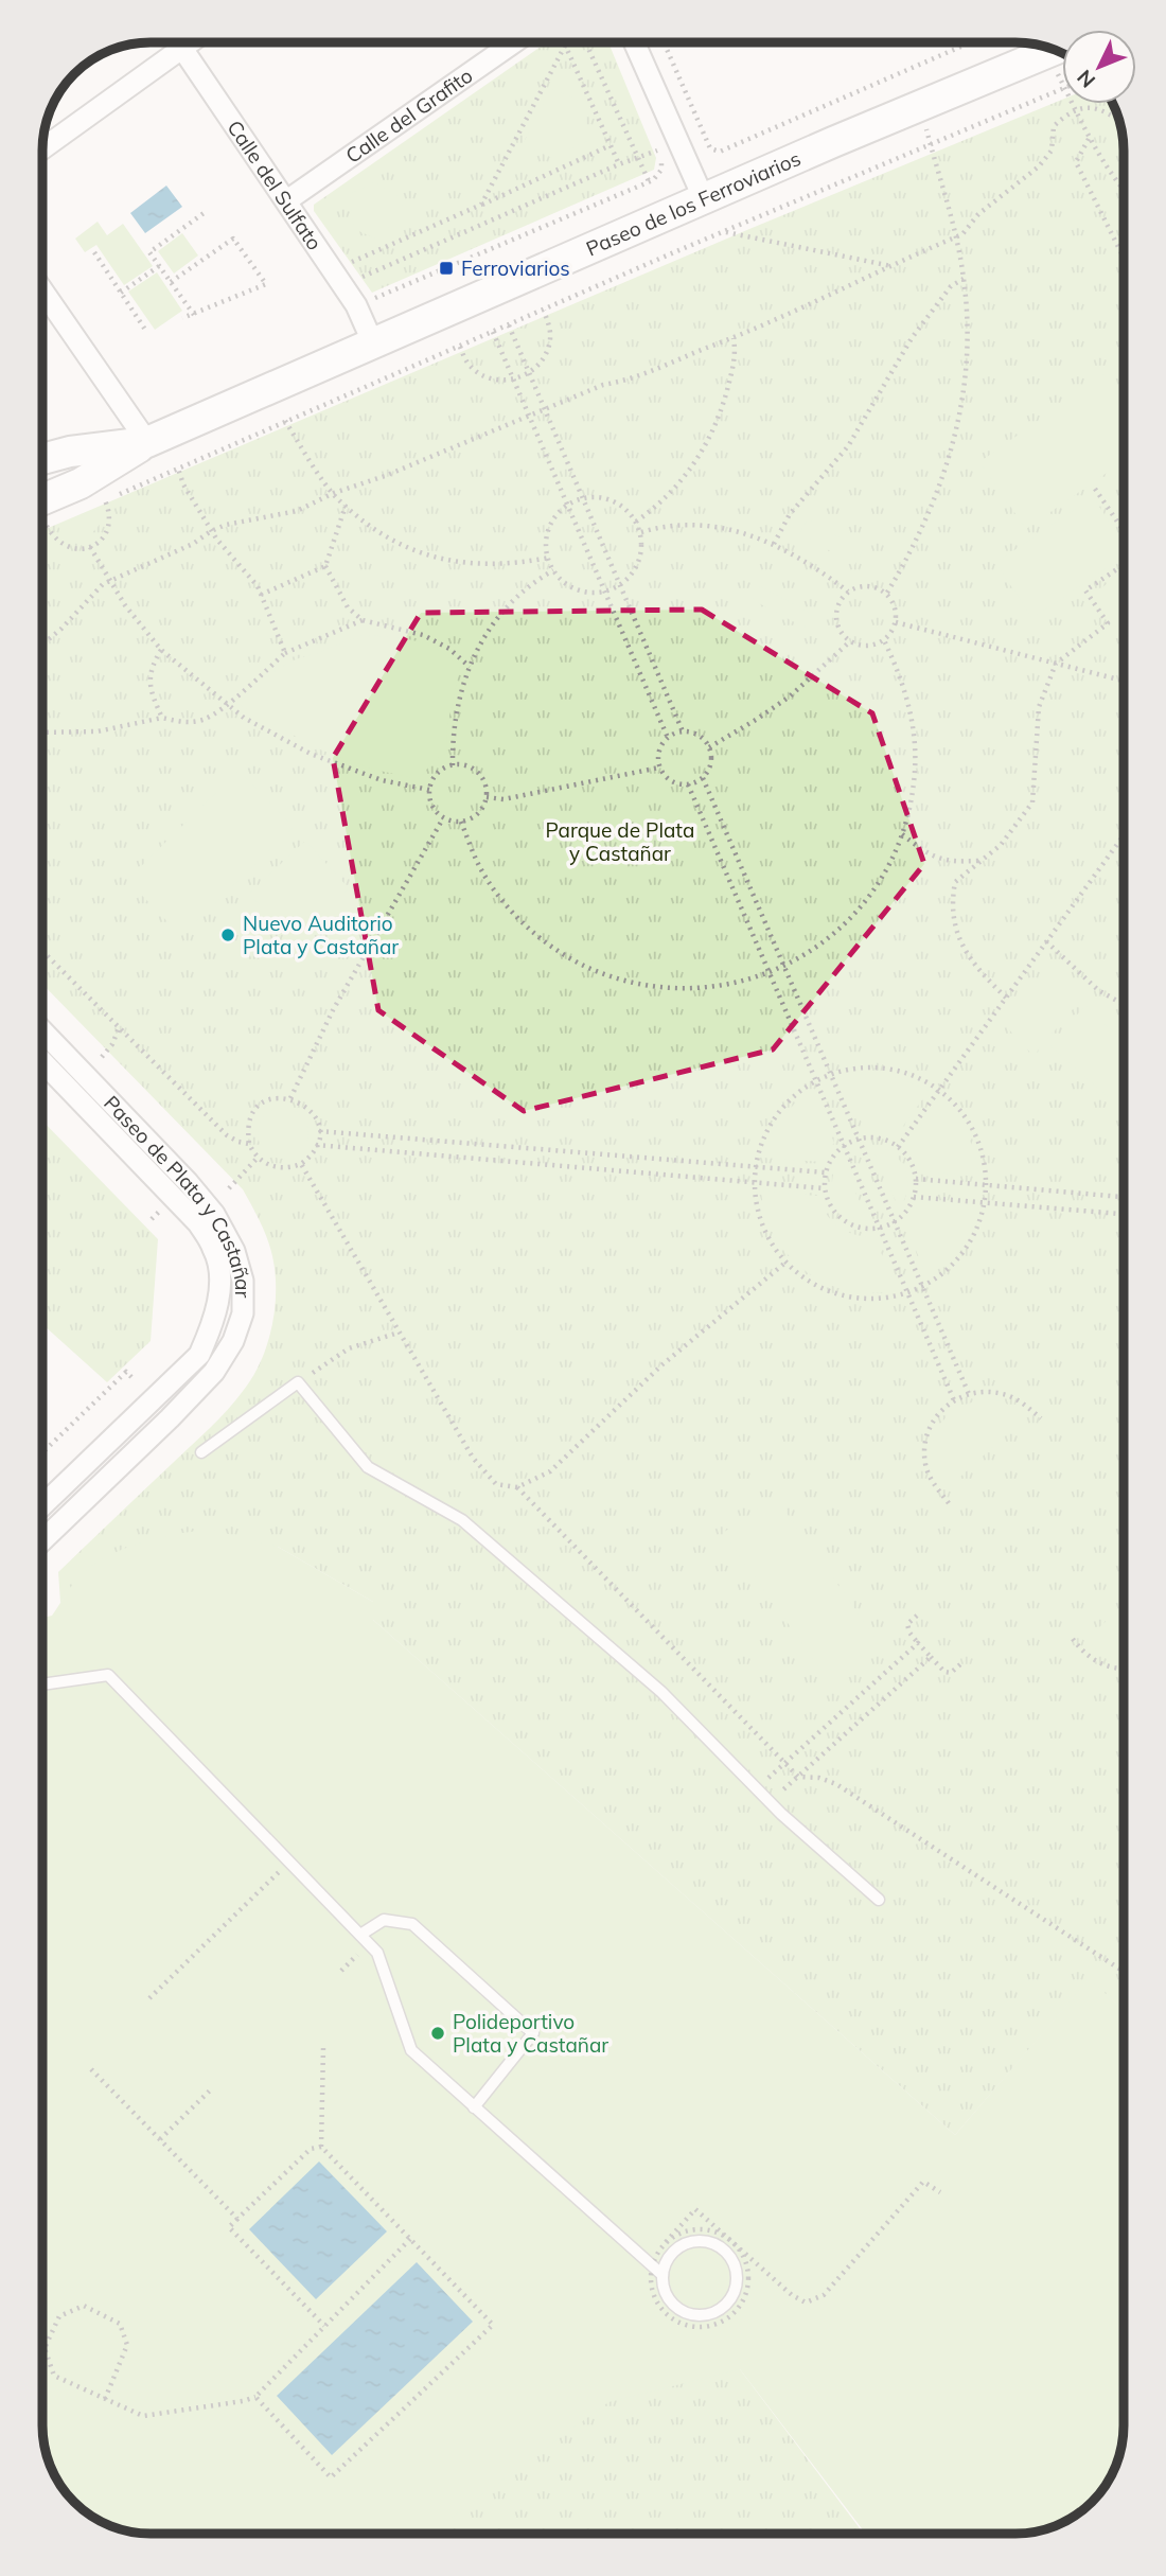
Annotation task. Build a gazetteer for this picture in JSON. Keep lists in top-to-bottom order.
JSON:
{
  "streets": {
    "main road": ["Paseo de los Ferroviarios"],
    "street": ["Calle del Grafito", "Calle del Sulfato", "Paseo de Plata y Castañar"]
  },
  "crossings": [
    ["Calle del Grafito", "Calle del Sulfato"],
    ["Calle del Sulfato", "Paseo de los Ferroviarios"]
  ],
  "parks": ["Parque de Plata y Castañar"],
  "places": {
    "transit": ["Ferroviarios"],
    "other": ["Nuevo Auditorio Plata y Castañar", "Polideportivo Plata y Castañar"]
  },
  "north": "bottom left"
}
